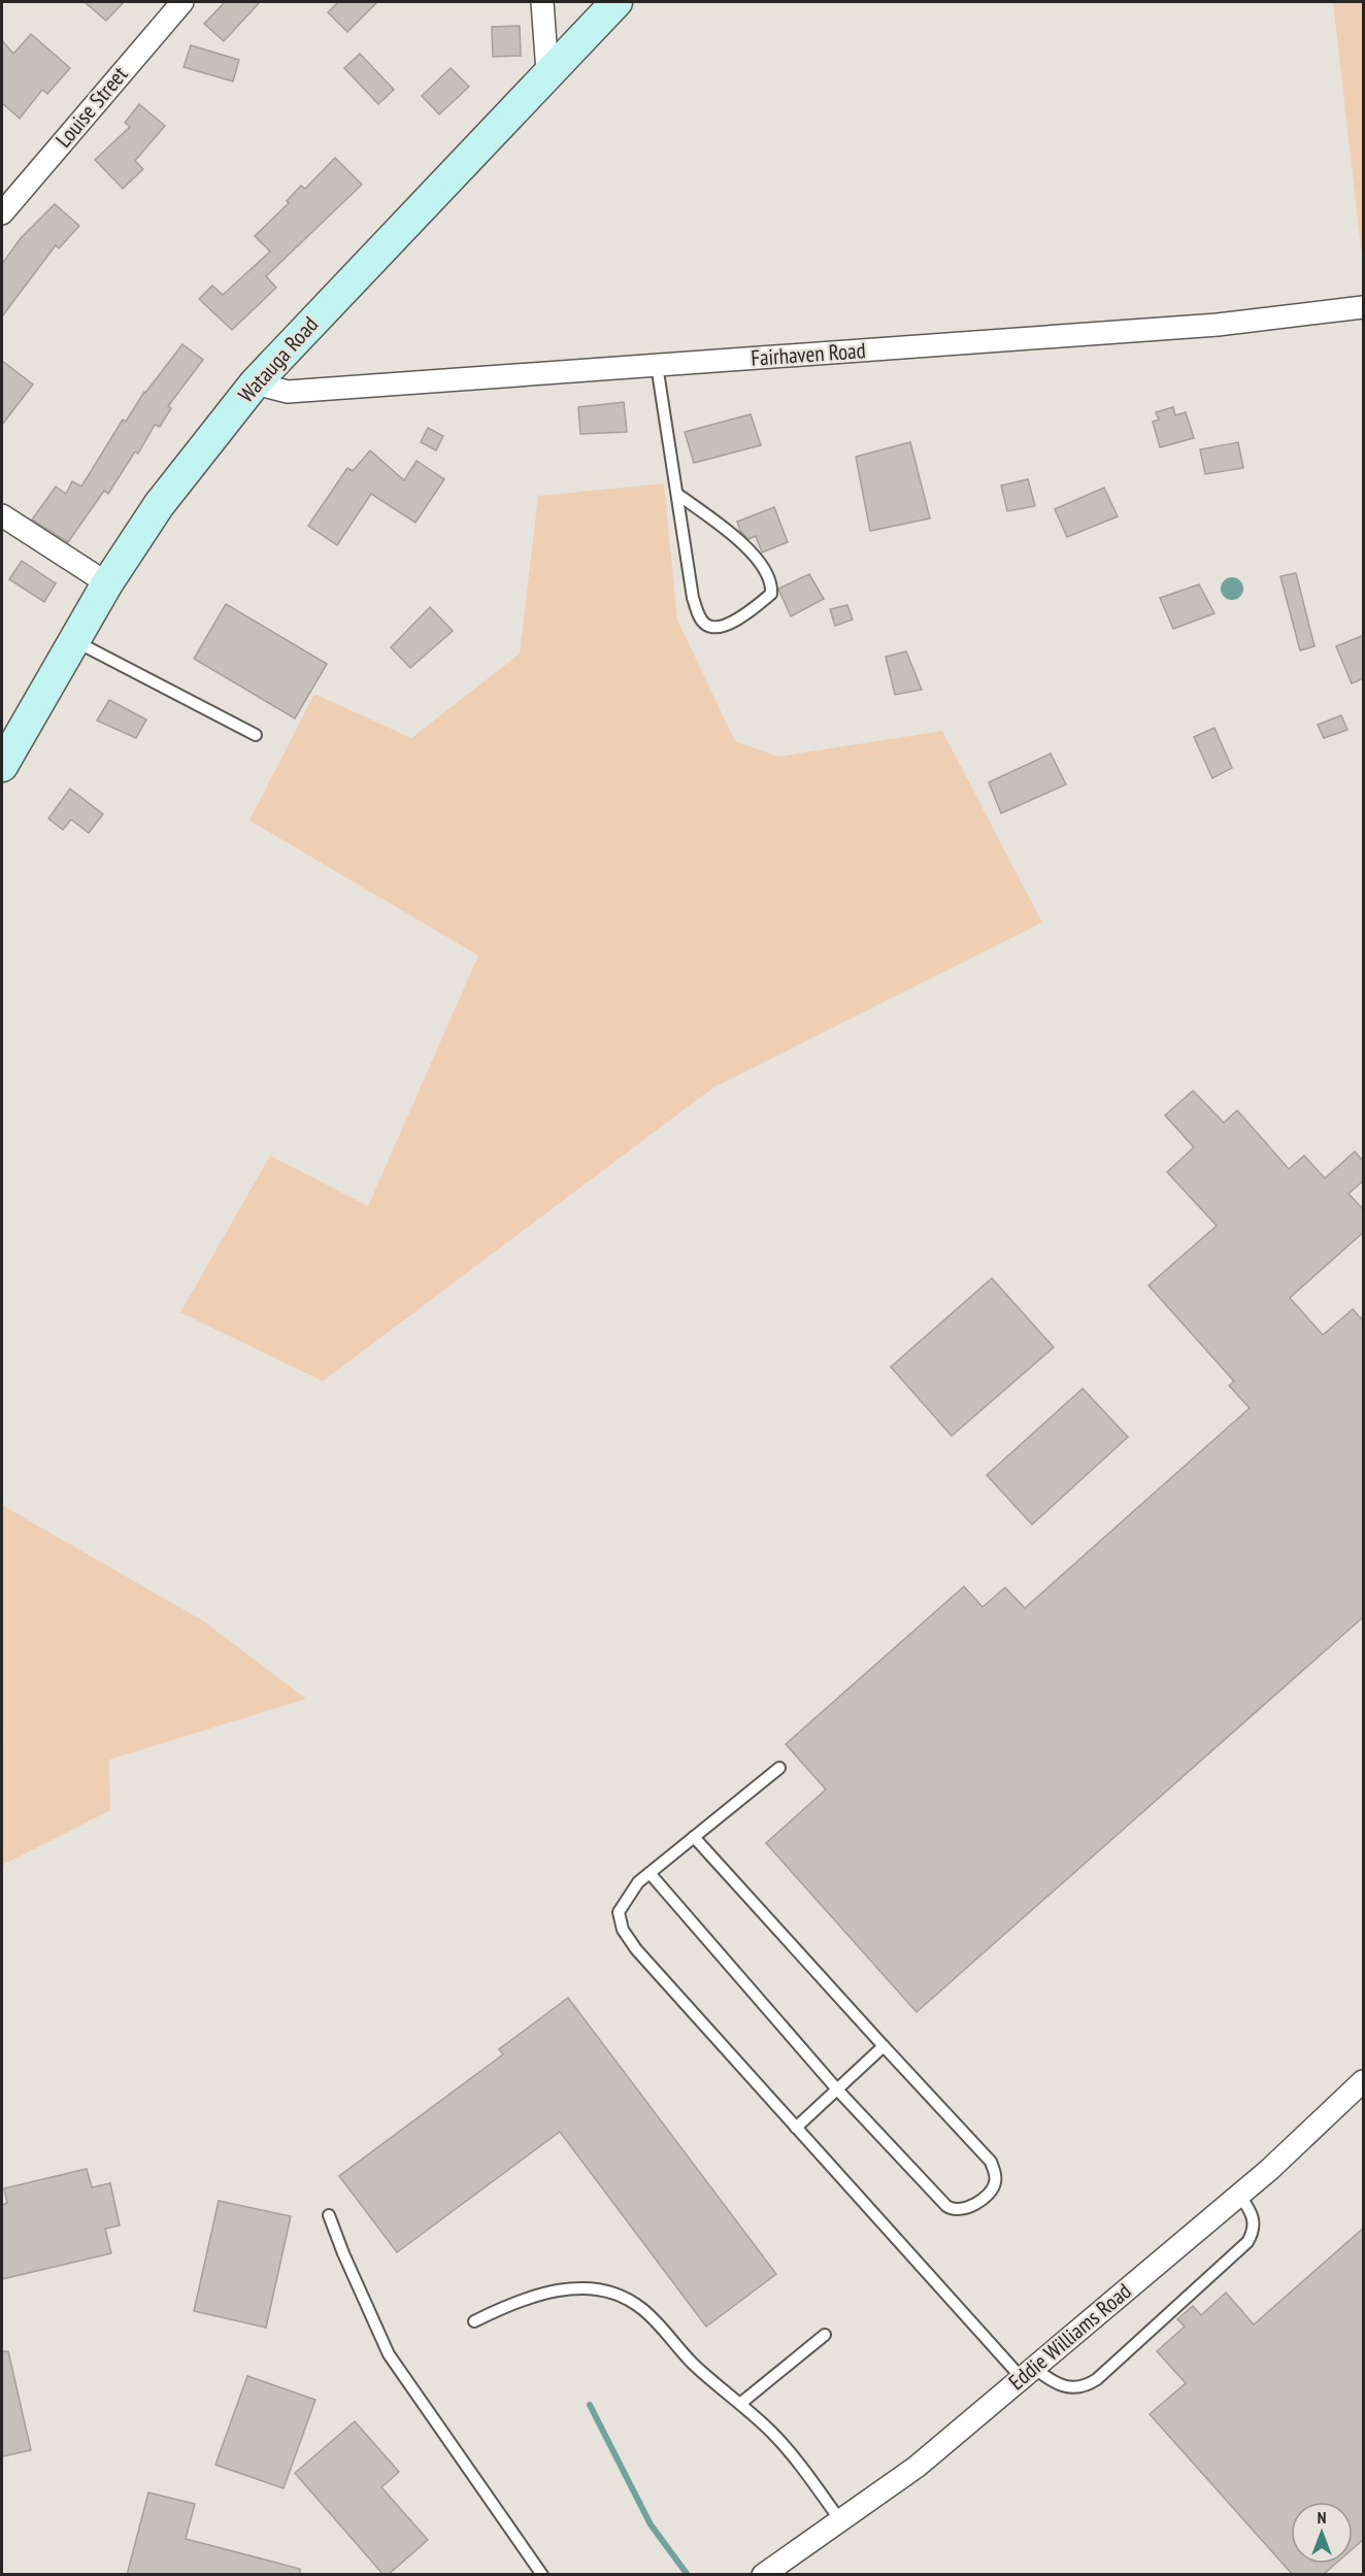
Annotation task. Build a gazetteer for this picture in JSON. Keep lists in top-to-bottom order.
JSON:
{
  "streets": {
    "main road": ["Watauga Road"],
    "street": ["Louise Street", "Fairhaven Road", "Eddie Williams Road"]
  },
  "crossings": [
    ["Fairhaven Road", "Watauga Road"]
  ],
  "north": "top"
}
